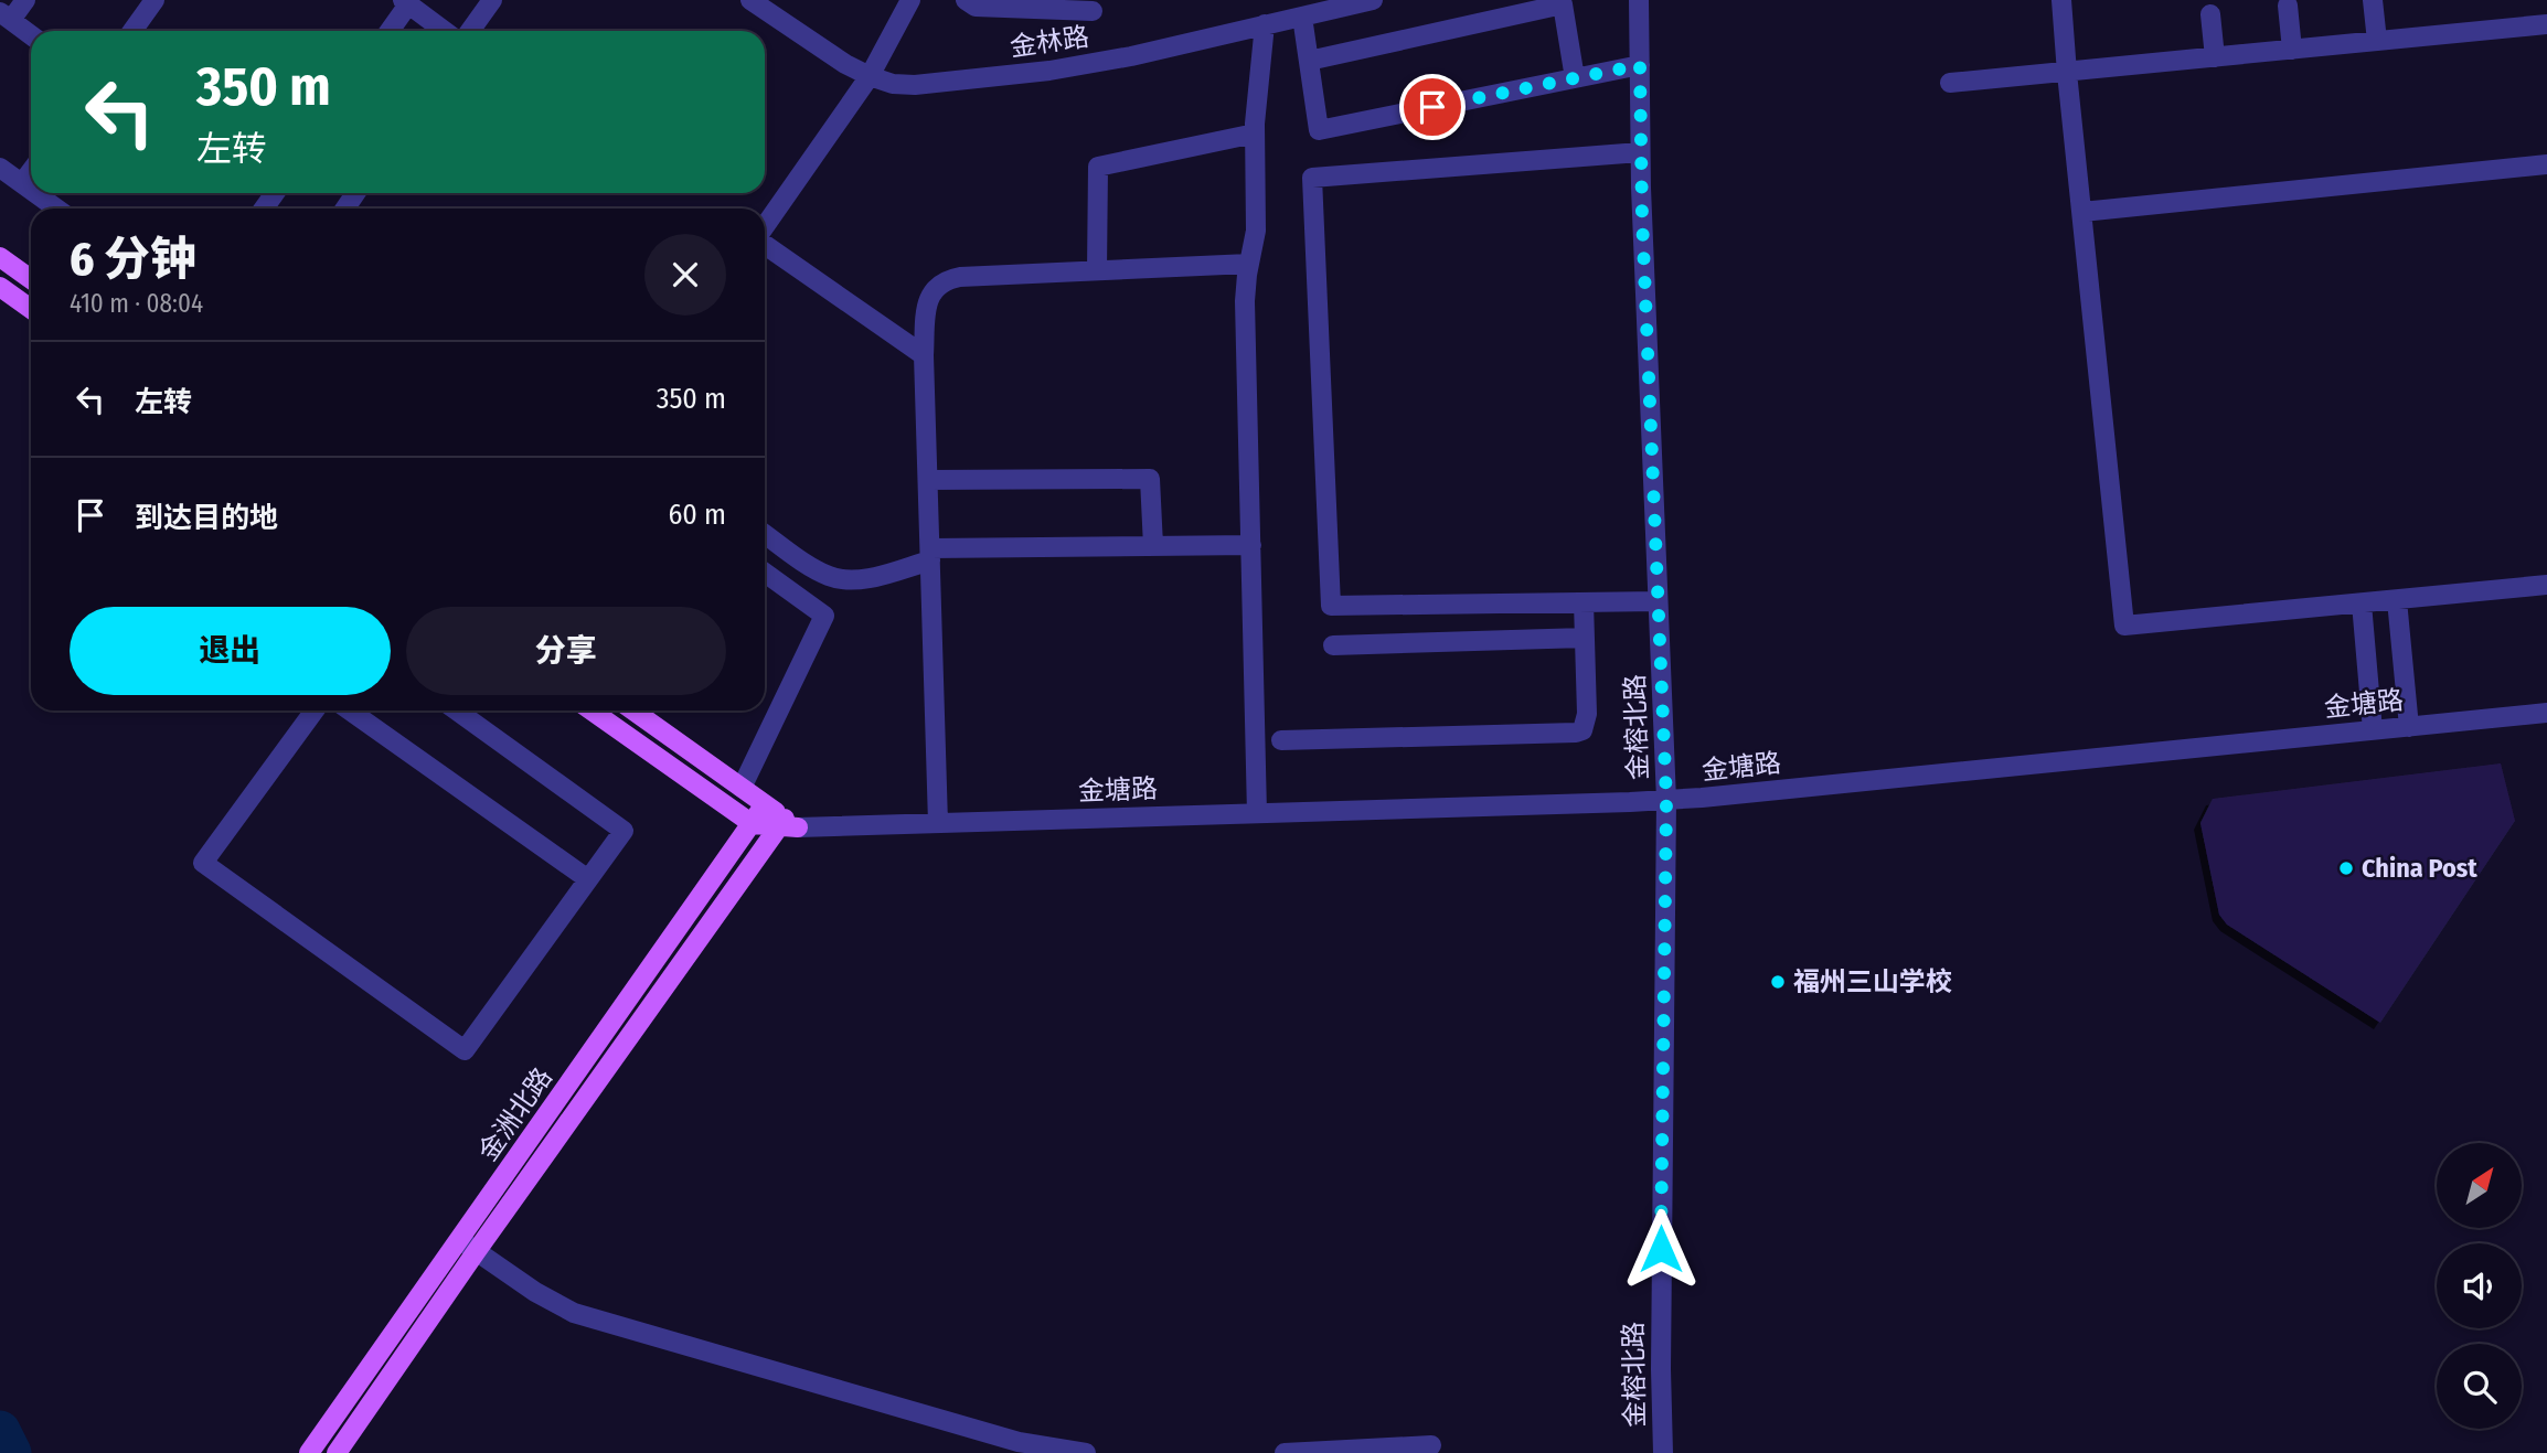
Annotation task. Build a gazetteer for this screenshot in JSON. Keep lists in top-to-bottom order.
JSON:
{
  "streets": {
    "main road": ["金塘路", "金洲北路"],
    "street": ["金林路", "金榕北路"]
  },
  "crossings": [
    ["金塘路", "金榕北路"],
    ["金塘路", "金洲北路"]
  ],
  "places": ["China Post", "福州三山学校"],
  "north": "top right",
  "page": {
    "turn": ["350 m", "左转"],
    "heading": ["6 分钟", "410 m · 08:04"],
    "list": [
      {
        "name": "左转",
        "value": "350 m"
      },
      {
        "name": "到达目的地",
        "value": "60 m"
      }
    ],
    "buttons": ["退出", "分享"]
  }
}
